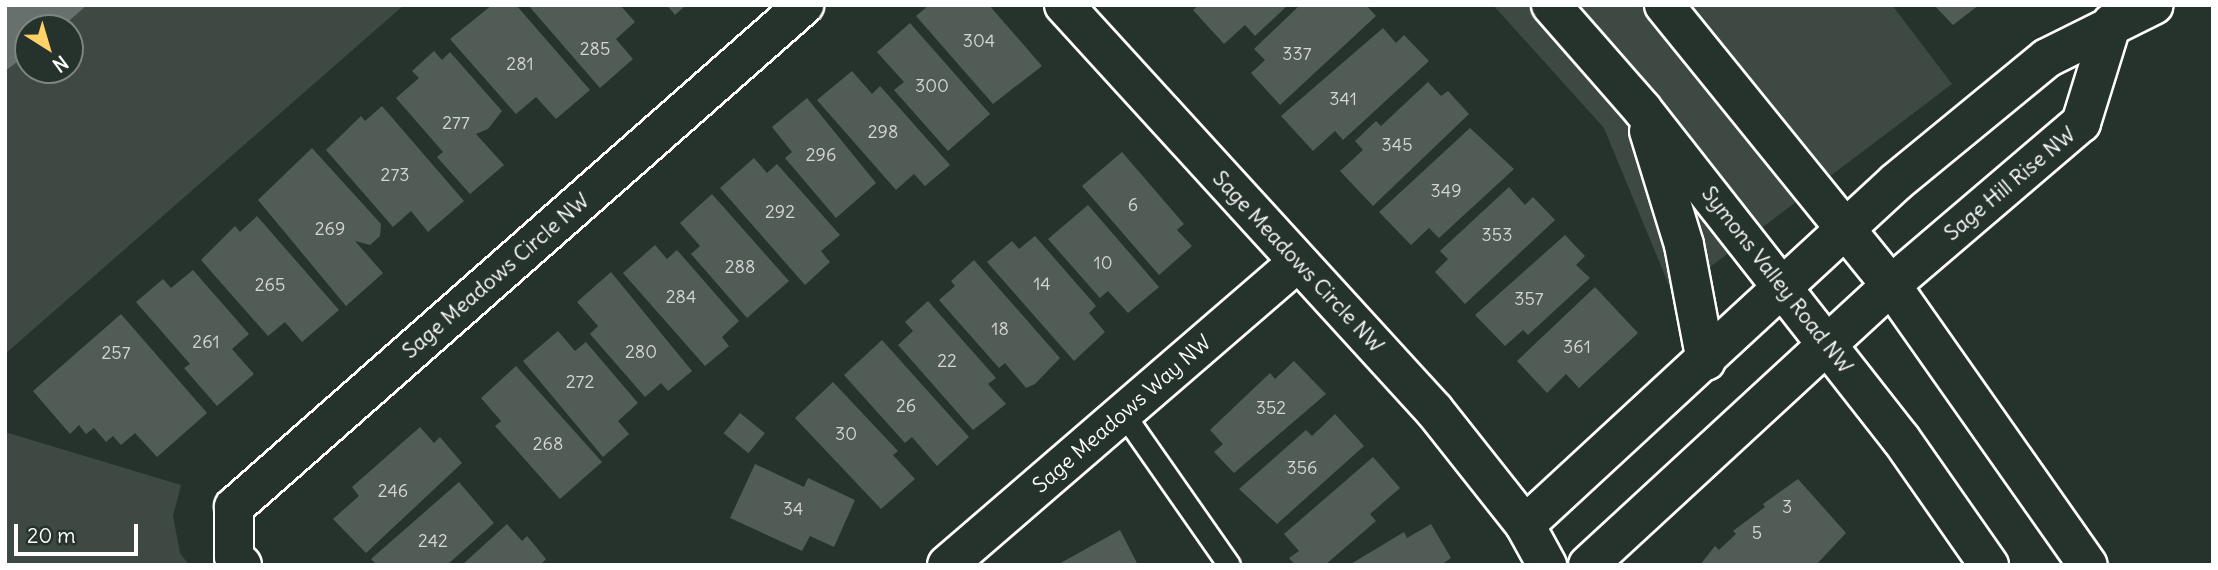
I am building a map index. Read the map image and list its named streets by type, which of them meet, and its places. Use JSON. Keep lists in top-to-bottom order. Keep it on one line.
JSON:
{"streets":{"street":["Sage Hill Rise NW","Sage Meadows Circle NW","Symons Valley Road NW","Sage Meadows Way NW"]},"crossings":[["Sage Meadows Circle NW","Sage Meadows Way NW"]],"house_numbers":["304","285","337","281","300","341","277","298","345","296","273","349","6","292","269","353","10","288","14","265","284","357","18","261","361","280","257","22","272","26","352","30","268","356","246","3","34","5","242"],"scale_bar":"20 m","north":"bottom right"}
